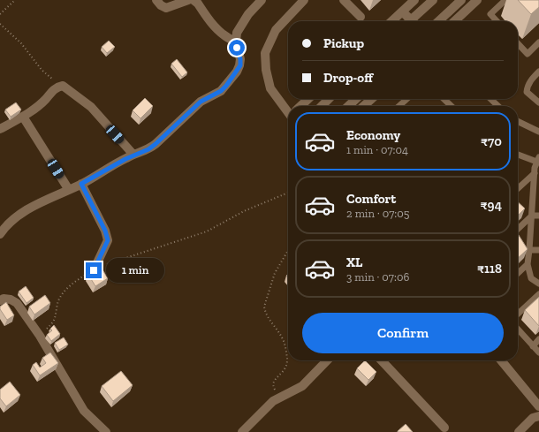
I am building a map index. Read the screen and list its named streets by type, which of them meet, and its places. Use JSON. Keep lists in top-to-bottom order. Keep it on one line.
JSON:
{"page":{"banner":["Pickup","Drop-off"],"list":[{"name":"Economy","note":"1 min · 07:04","value":"₹70"},{"name":"Comfort","note":"2 min · 07:05","value":"₹94"},{"name":"XL","note":"3 min · 07:06","value":"₹118"}],"bubble":"1 min","buttons":"Confirm"}}
